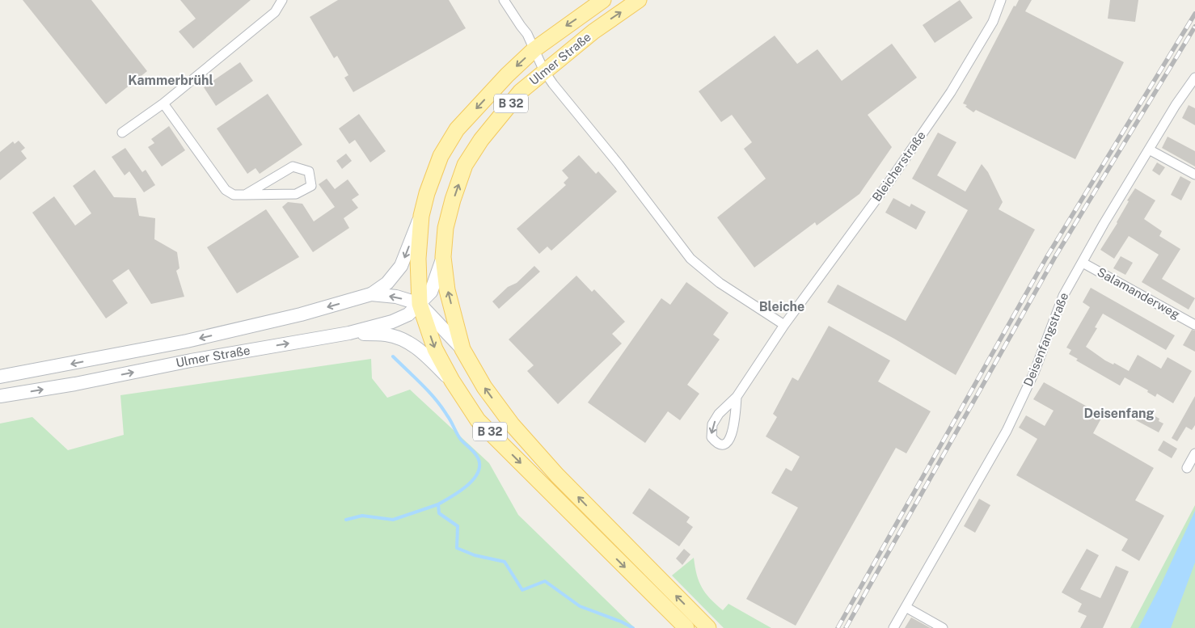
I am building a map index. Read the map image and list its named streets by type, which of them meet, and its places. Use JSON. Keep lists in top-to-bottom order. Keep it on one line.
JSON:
{"streets":{"main road":["Ulmer Straße","B 32"],"street":["Bleicherstraße","Salamanderweg","Deisenfangstraße"]},"crossings":[["Ulmer Straße","B 32"],["Salamanderweg","Deisenfangstraße"]],"districts":["Kammerbrühl","Bleiche","Deisenfang"]}
